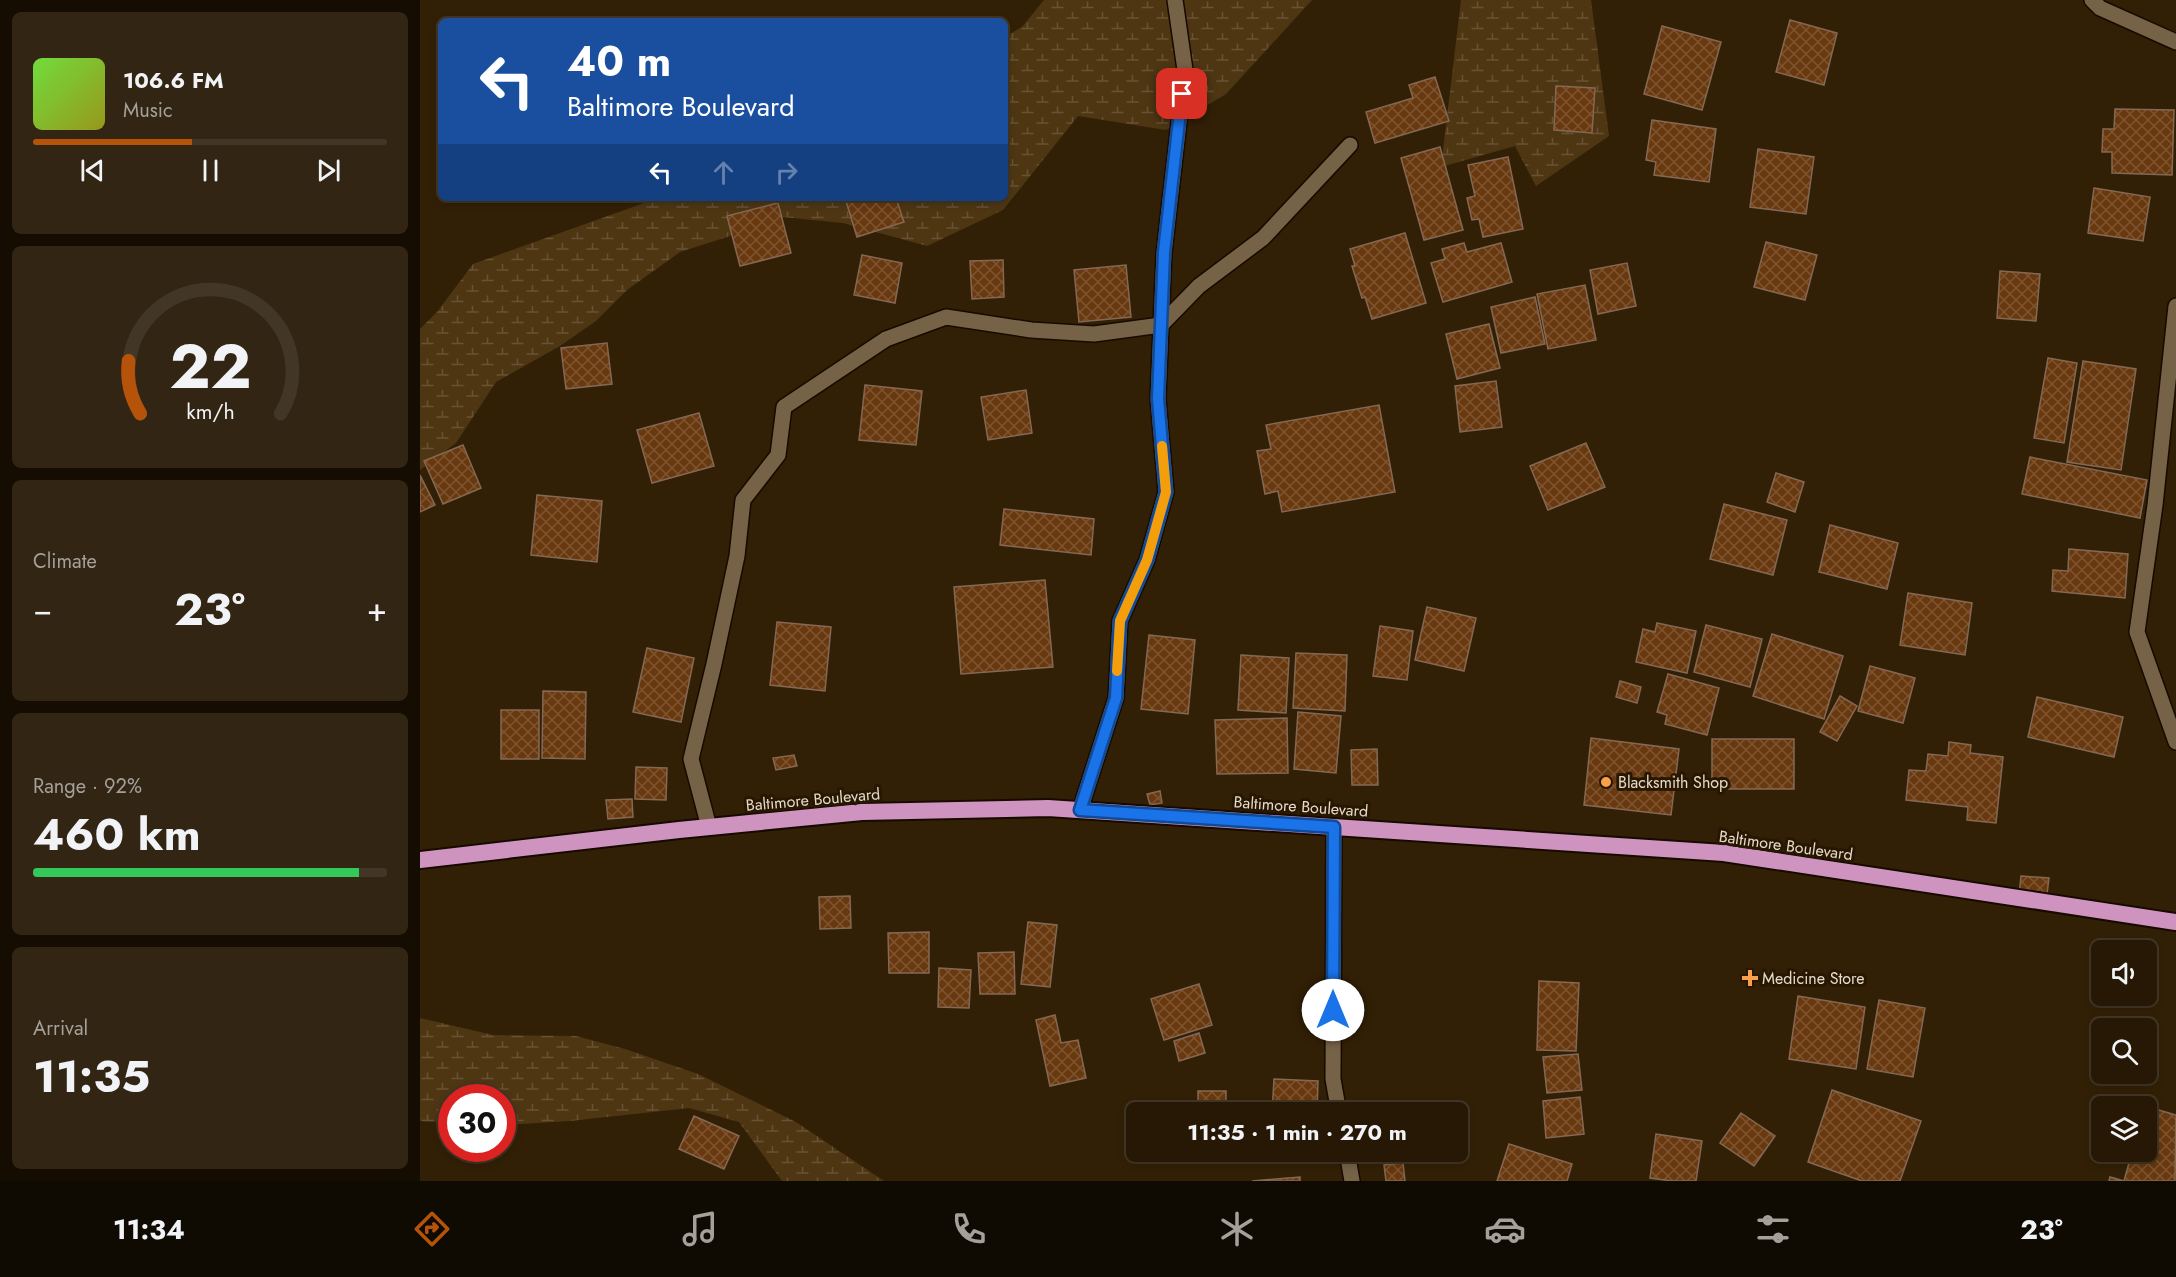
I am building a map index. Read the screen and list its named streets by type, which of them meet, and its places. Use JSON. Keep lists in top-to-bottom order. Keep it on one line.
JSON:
{"streets":{"highway":["Baltimore Boulevard"]},"places":{"other":["Blacksmith Shop"],"health":["Medicine Store"]},"page":{"turn":["40 m","Baltimore Boulevard"],"song":["106.6 FM","Music"],"tile":["Climate",["Range · 92%","460 km"],["Arrival","11:35"]],"heat":["−","23°","+"],"limit":"30","trip":"11:35 · 1 min · 270 m","tabs":["11:34","23°"],"gauge":["22","km/h"]}}
